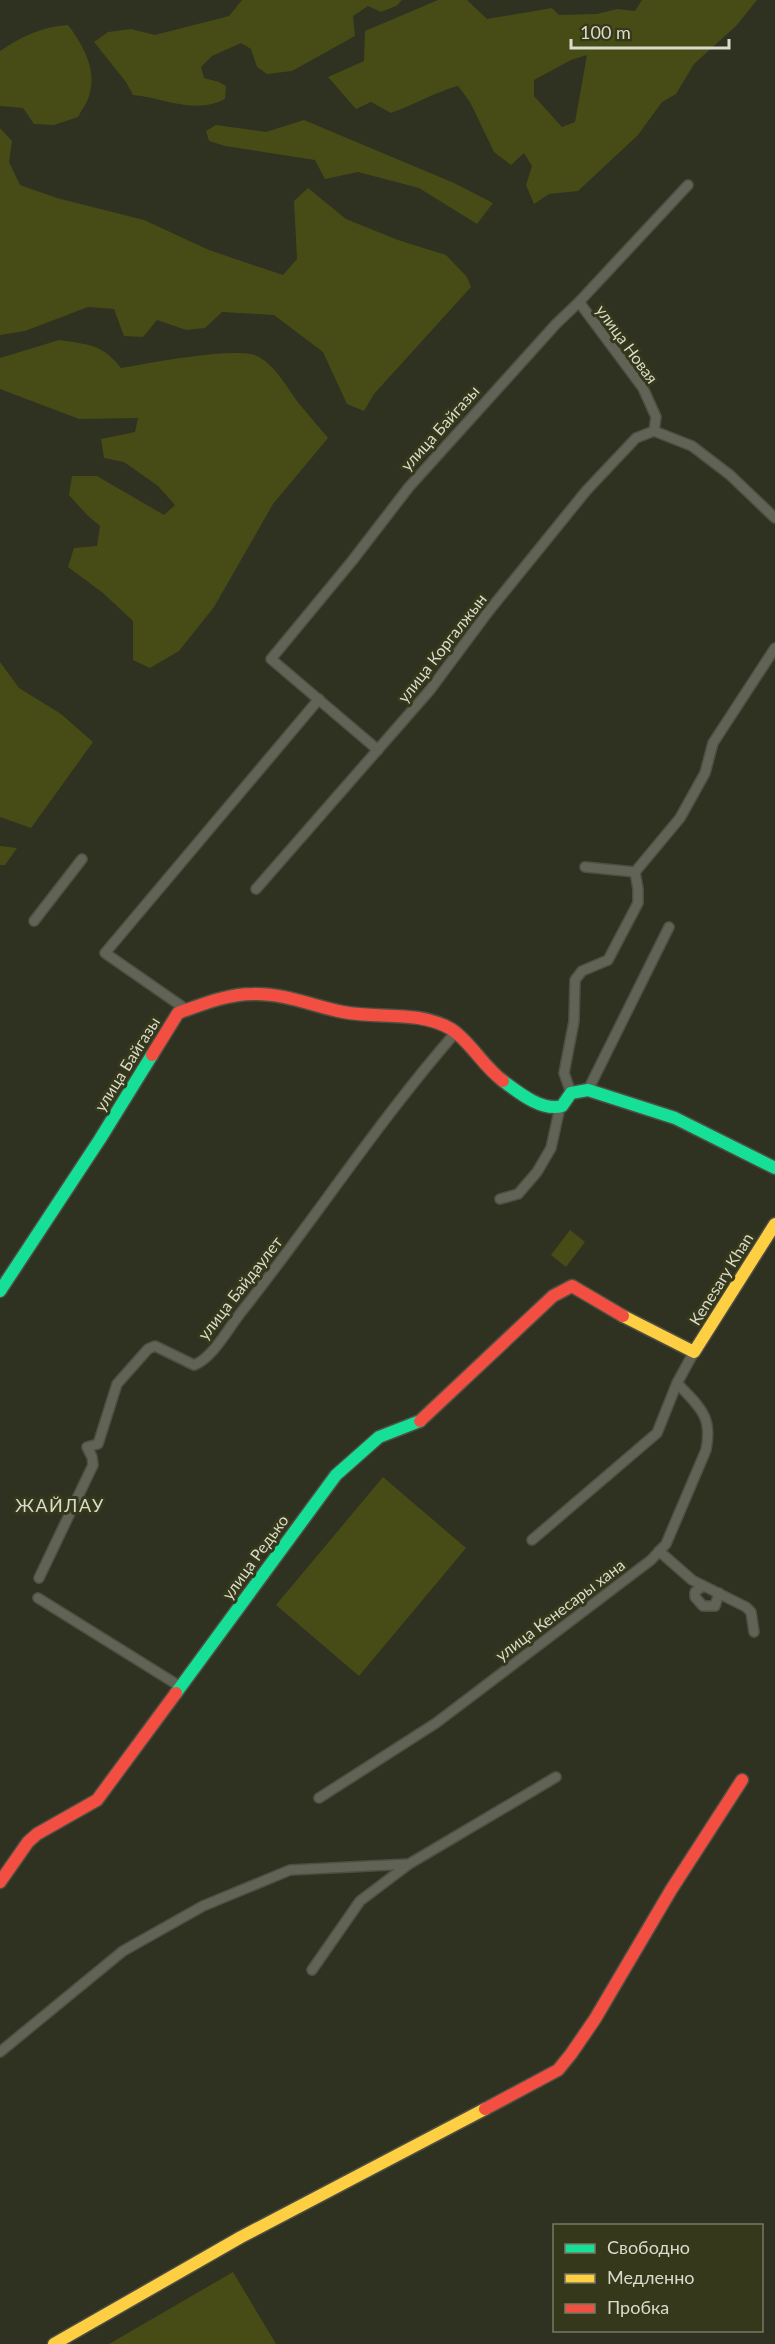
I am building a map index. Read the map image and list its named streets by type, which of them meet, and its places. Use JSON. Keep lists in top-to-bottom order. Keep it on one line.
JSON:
{"streets":{"street":["улица Новая","улица Байгазы","улица Коргалжын","Kenesary Khan","улица Байдаулет","улица Редько","улица Кенесары хана"]},"crossings":[["улица Новая","улица Байгазы"],["улица Новая","улица Коргалжын"],["улица Байгазы","улица Коргалжын"],["Kenesary Khan","улица Редько"]],"districts":["ЖАЙЛАУ"],"legend":["Свободно","Медленно","Пробка"],"scale_bar":"100 m"}
